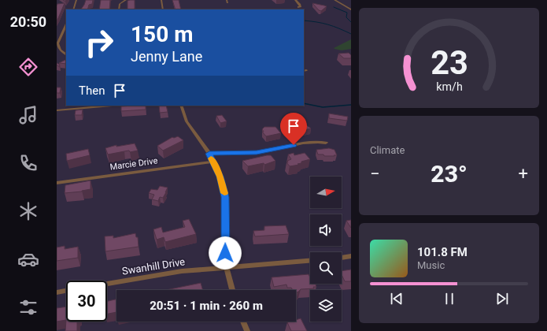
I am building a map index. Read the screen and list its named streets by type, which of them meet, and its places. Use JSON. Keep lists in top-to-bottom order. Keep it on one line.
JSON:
{"streets":{"street":["Marcie Drive","Swanhill Drive"]},"north":"right","page":{"tabs":"20:50","turn":["150 m","Jenny Lane"],"then":"Then","tile":"Climate","heat":["−","23°","+"],"song":["101.8 FM","Music"],"limit":"30","trip":"20:51 · 1 min · 260 m","gauge":["23","km/h"]}}
